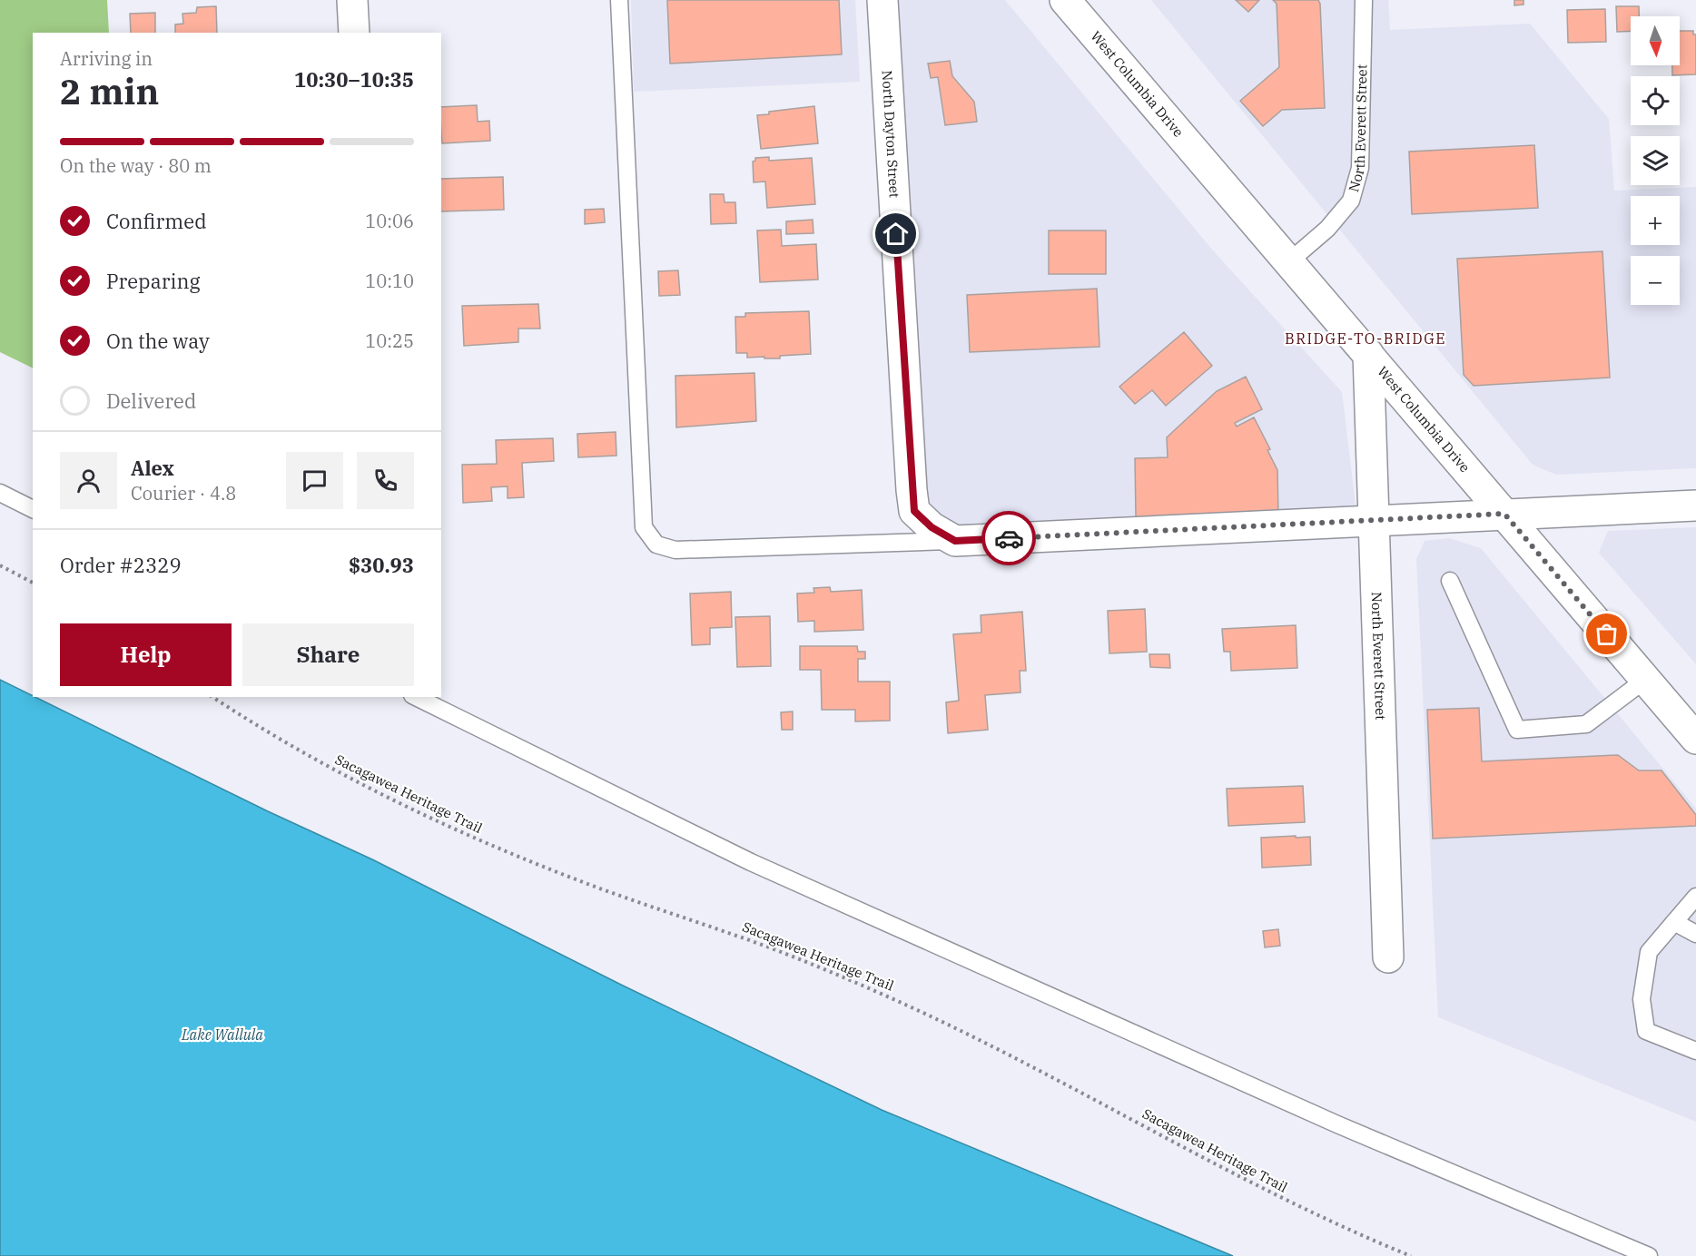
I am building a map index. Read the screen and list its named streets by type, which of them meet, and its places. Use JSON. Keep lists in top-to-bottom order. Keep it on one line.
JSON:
{"streets":{"street":["West Columbia Drive","North Everett Street","North Dayton Street"],"path":["Sacagawea Heritage Trail"]},"crossings":[["West Columbia Drive","North Everett Street"]],"districts":["BRIDGE-TO-BRIDGE"],"water":["Lake Wallula"],"north":"bottom","page":{"map_buttons":["+","−"],"heading":["2 min","Arriving in","10:30–10:35"],"panel":["Alex","Courier · 4.8","Order #2329","$30.93"],"bar":"On the way · 80 m","list":[["Confirmed","10:06"],["Preparing","10:10"],["On the way","10:25"],"Delivered"],"buttons":["Help","Share"]}}
